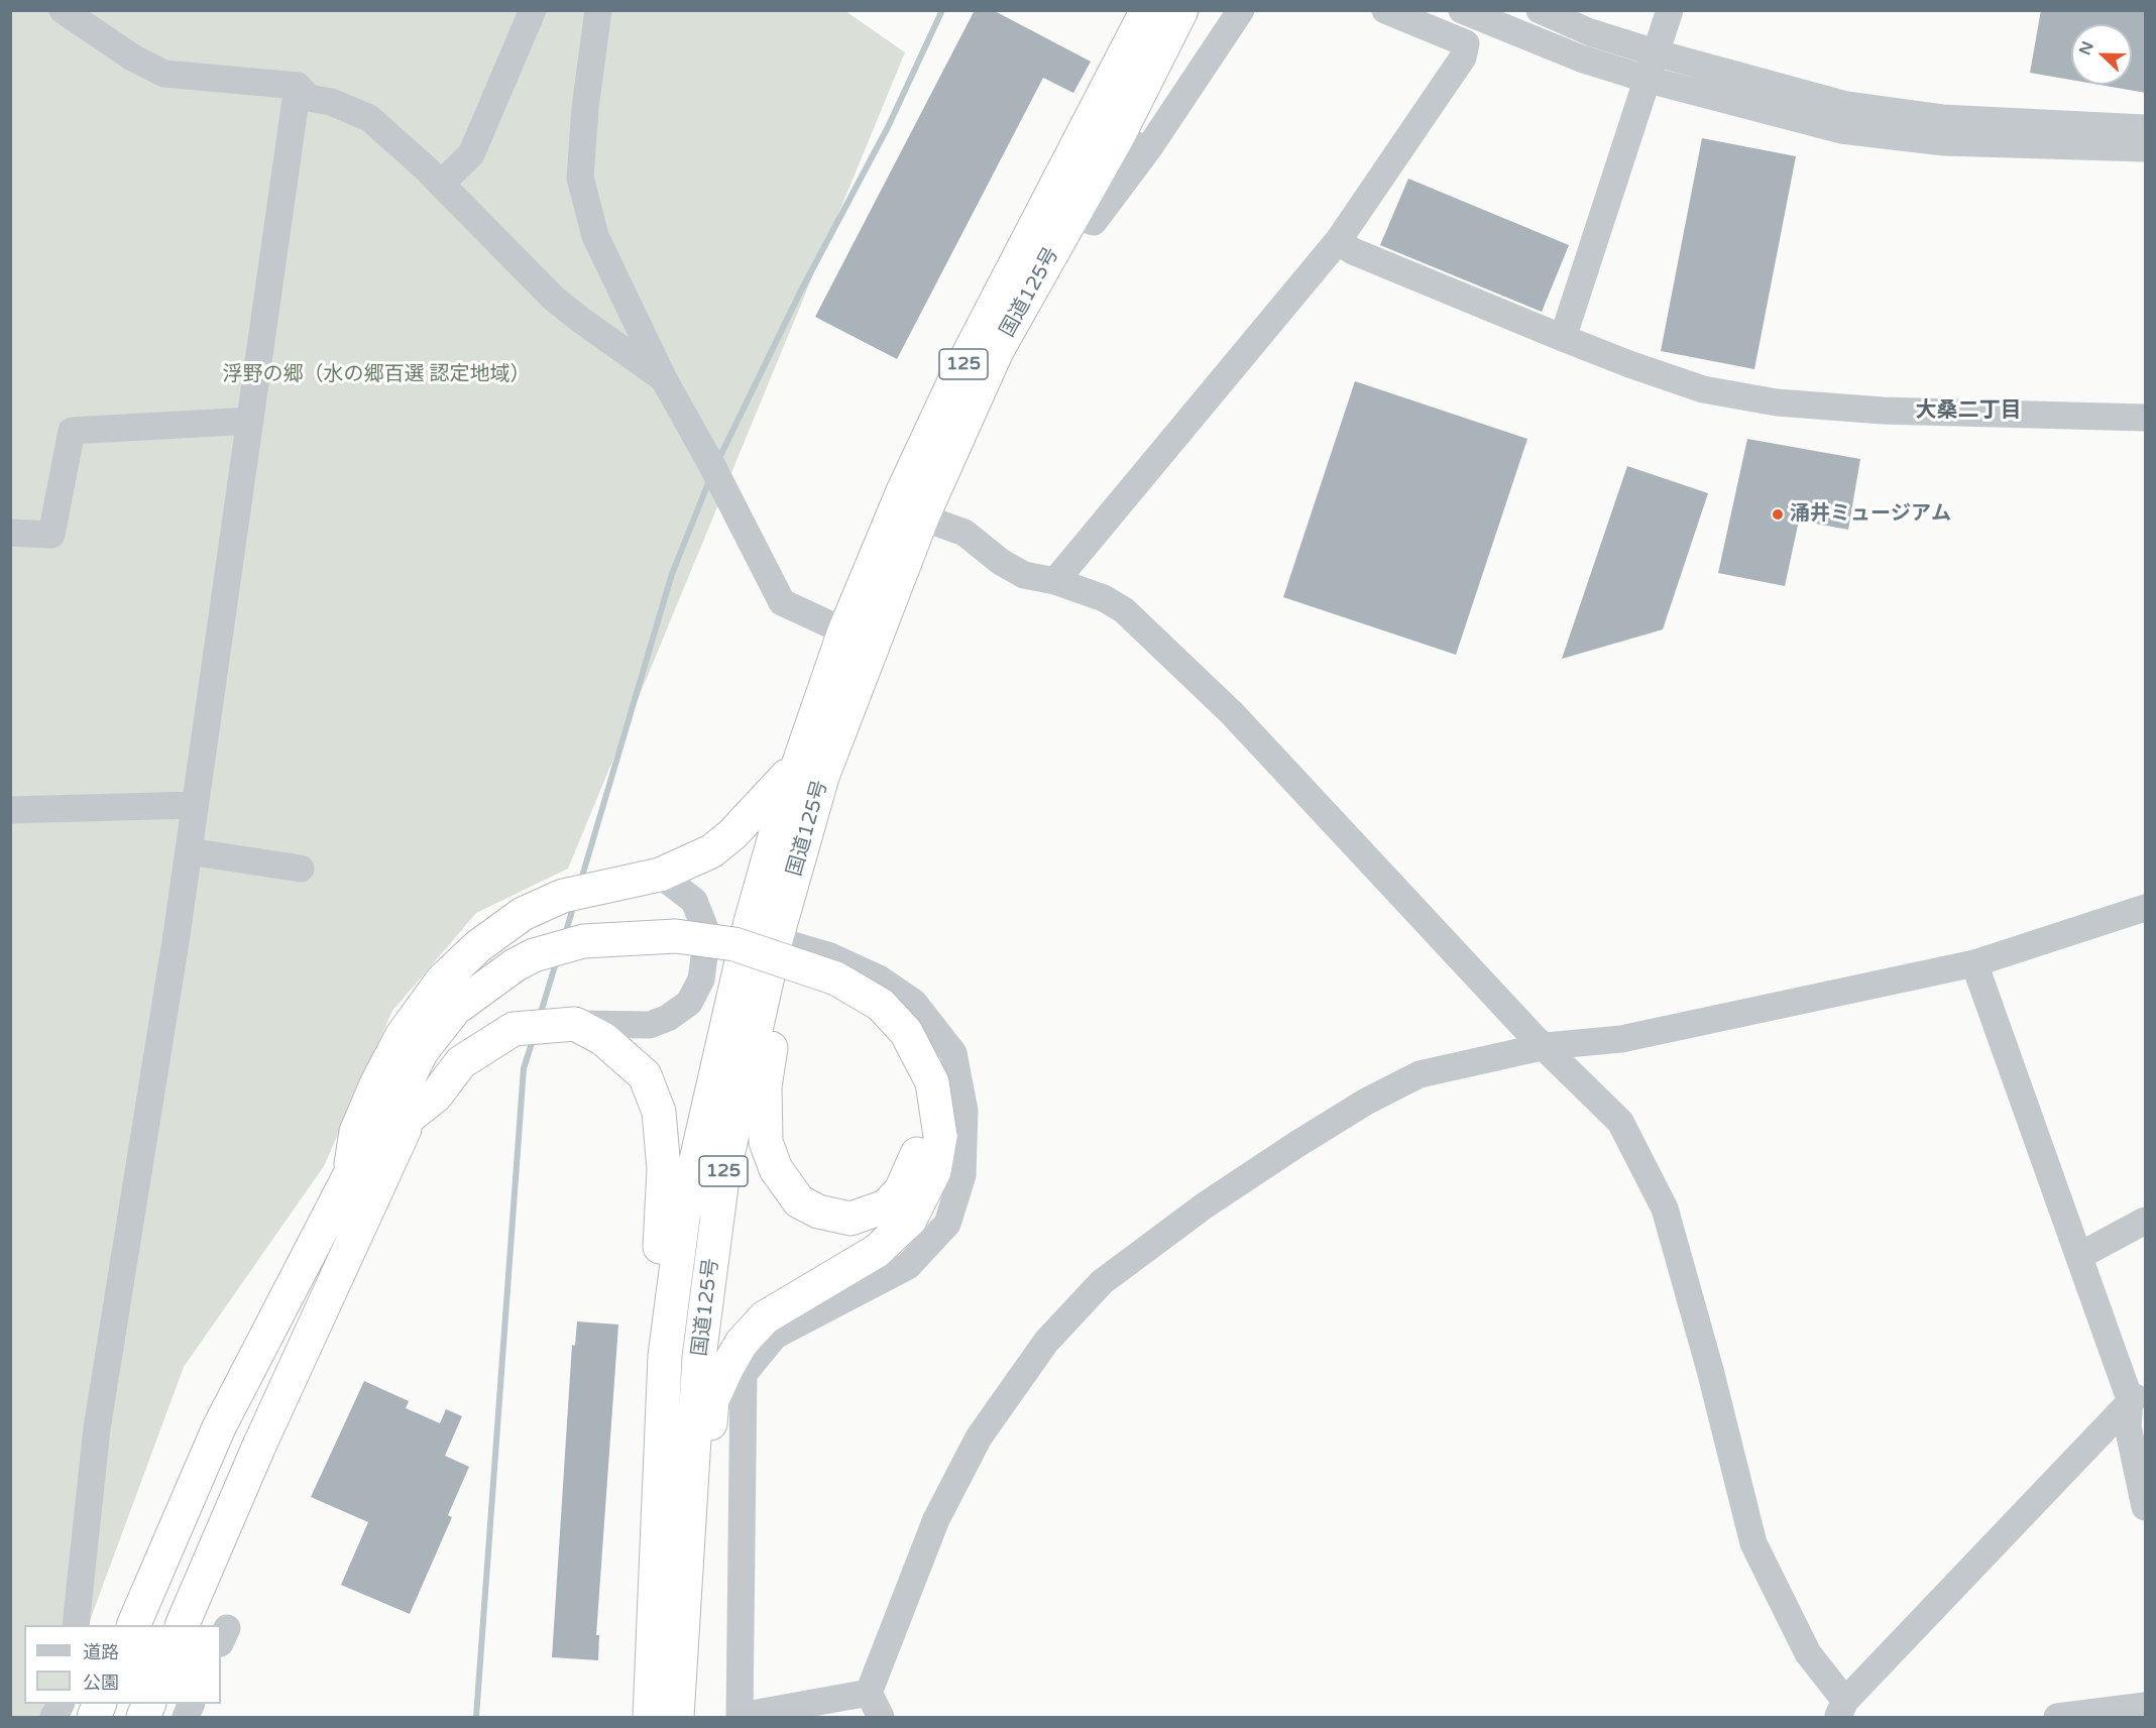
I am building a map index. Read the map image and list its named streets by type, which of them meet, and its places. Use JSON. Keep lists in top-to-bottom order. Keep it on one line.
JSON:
{"streets":{"highway":["国道125号","125"]},"districts":["大桑二丁目"],"parks":["浮野の郷（水の郷百選 認定地域）"],"places":["涌井ミュージアム"],"legend":["道路","公園"],"north":"left"}
